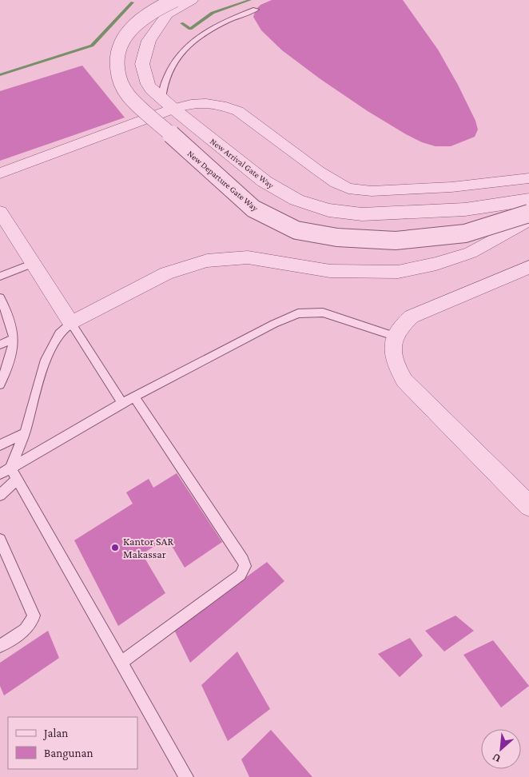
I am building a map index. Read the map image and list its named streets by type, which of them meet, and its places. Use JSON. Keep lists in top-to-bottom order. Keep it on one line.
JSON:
{"streets":{"street":["New Arrival Gate Way","New Departure Gate Way"]},"places":["Kantor SAR Makassar"],"legend":["Jalan","Bangunan"],"north":"bottom left"}
